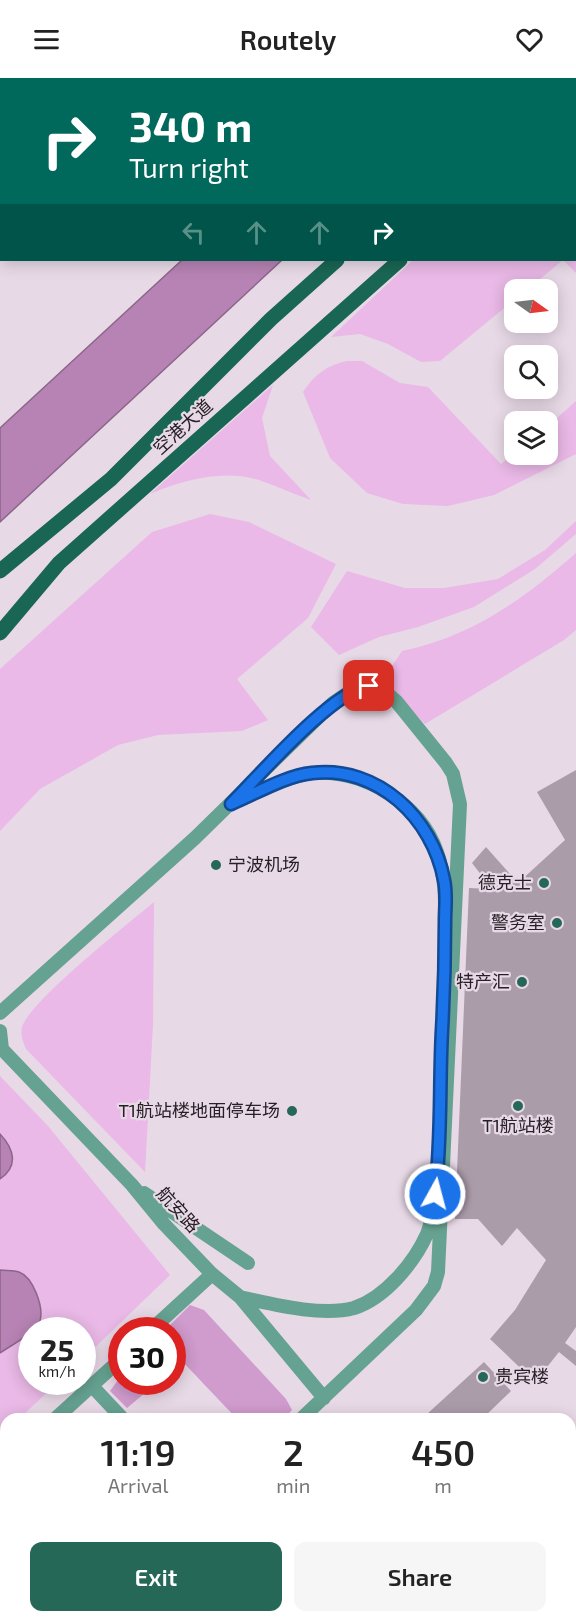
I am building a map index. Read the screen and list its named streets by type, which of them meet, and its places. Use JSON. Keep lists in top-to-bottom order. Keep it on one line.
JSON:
{"streets":{"main road":["空港大道"],"street":["航安路"]},"places":["宁波机场","德克士","警务室","特产汇","T1航站楼","T1航站楼地面停车场","贵宾楼"],"north":"right","page":{"header":"Routely","turn":["340 m","Turn right"],"speed":"25 km/h","limit":"30","eta":["11:19","Arrival","2","min","450","m"],"buttons":["Exit","Share"]}}
